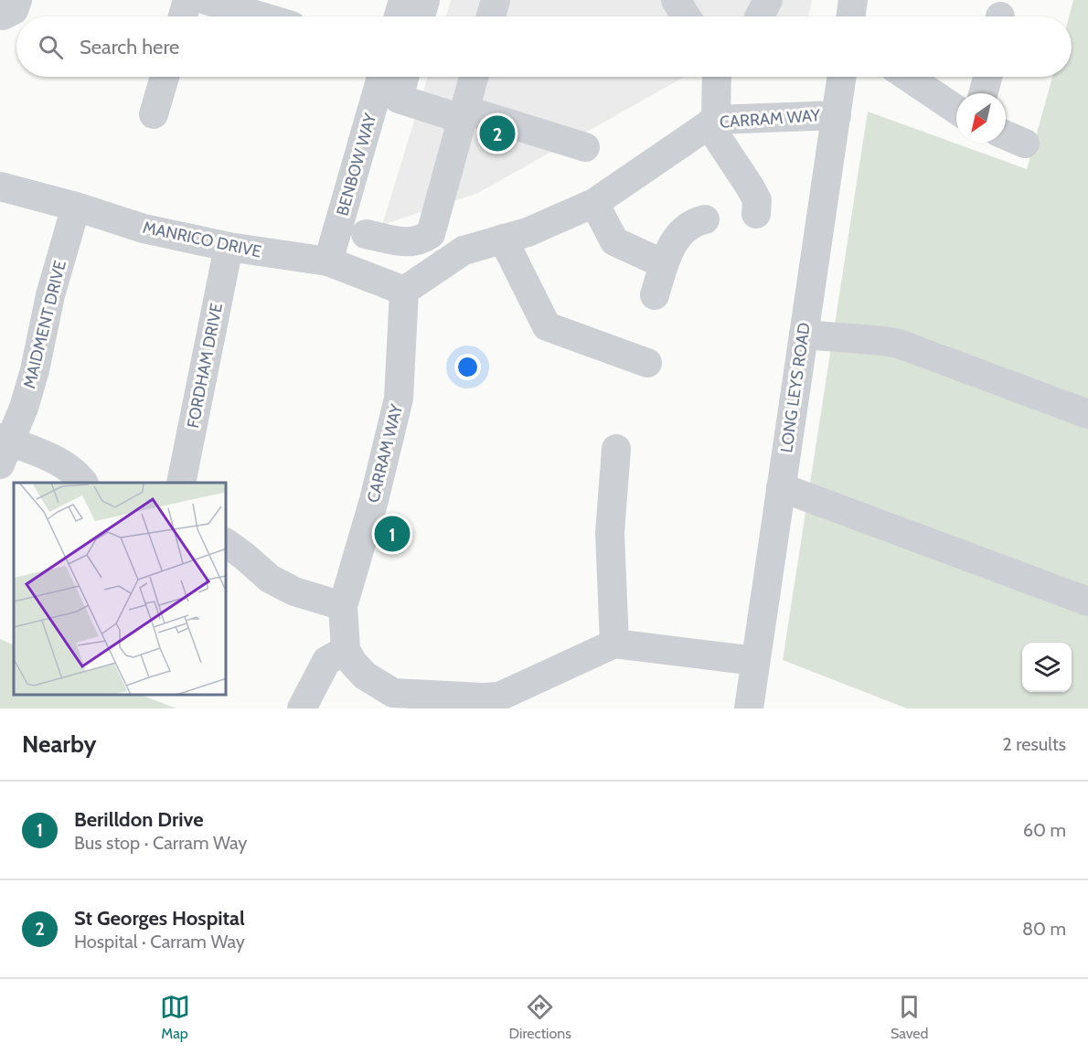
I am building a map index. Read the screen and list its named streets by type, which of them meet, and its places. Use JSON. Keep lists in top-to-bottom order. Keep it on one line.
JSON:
{"streets":{"street":["CARRAM WAY","BENBOW WAY","MANRICO DRIVE","MAIDMENT DRIVE","FORDHAM DRIVE","LONG LEYS ROAD"]},"crossings":[["CARRAM WAY","MANRICO DRIVE"],["CARRAM WAY","LONG LEYS ROAD"],["BENBOW WAY","MANRICO DRIVE"],["MANRICO DRIVE","MAIDMENT DRIVE"],["MANRICO DRIVE","FORDHAM DRIVE"]],"north":"bottom left","page":{"search":"Search here","pins":["2","1"],"heading":["Nearby","2 results"],"list":[{"mark":"1","name":"Berilldon Drive","note":"Bus stop · Carram Way","value":"60 m"},{"mark":"2","name":"St Georges Hospital","note":"Hospital · Carram Way","value":"80 m"}],"nav":["Map","Directions","Saved"]}}
